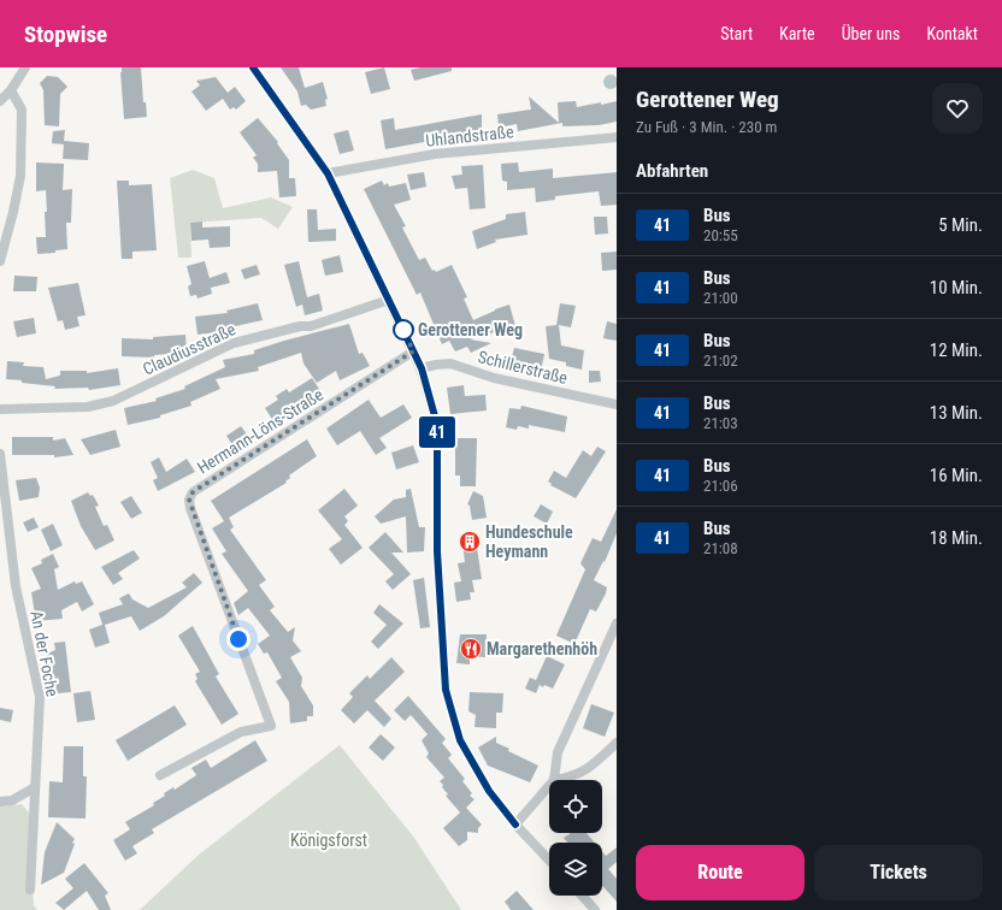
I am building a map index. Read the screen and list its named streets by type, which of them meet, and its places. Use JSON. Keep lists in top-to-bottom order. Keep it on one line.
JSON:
{"streets":{"street":["Uhlandstraße","Claudiusstraße","Schillerstraße","Hermann-Löns-Straße","An der Foche"]},"parks":["Königsforst"],"places":{"other":["Gerottener Weg"],"building":["Hundeschule Heymann"],"restaurant":["Margarethenhöh"]},"lines":["bus line 41"],"page":{"header":"Stopwise","nav":["Start","Karte","Über uns","Kontakt"],"on_map":"41","heading":[["Gerottener Weg","Zu Fuß · 3 Min. · 230 m"],"Abfahrten"],"list":[{"mark":"41","name":"Bus","note":"20:55","value":"5 Min."},{"mark":"41","name":"Bus","note":"21:00","value":"10 Min."},{"mark":"41","name":"Bus","note":"21:02","value":"12 Min."},{"mark":"41","name":"Bus","note":"21:03","value":"13 Min."},{"mark":"41","name":"Bus","note":"21:06","value":"16 Min."},{"mark":"41","name":"Bus","note":"21:08","value":"18 Min."}],"buttons":["Route","Tickets"]}}
